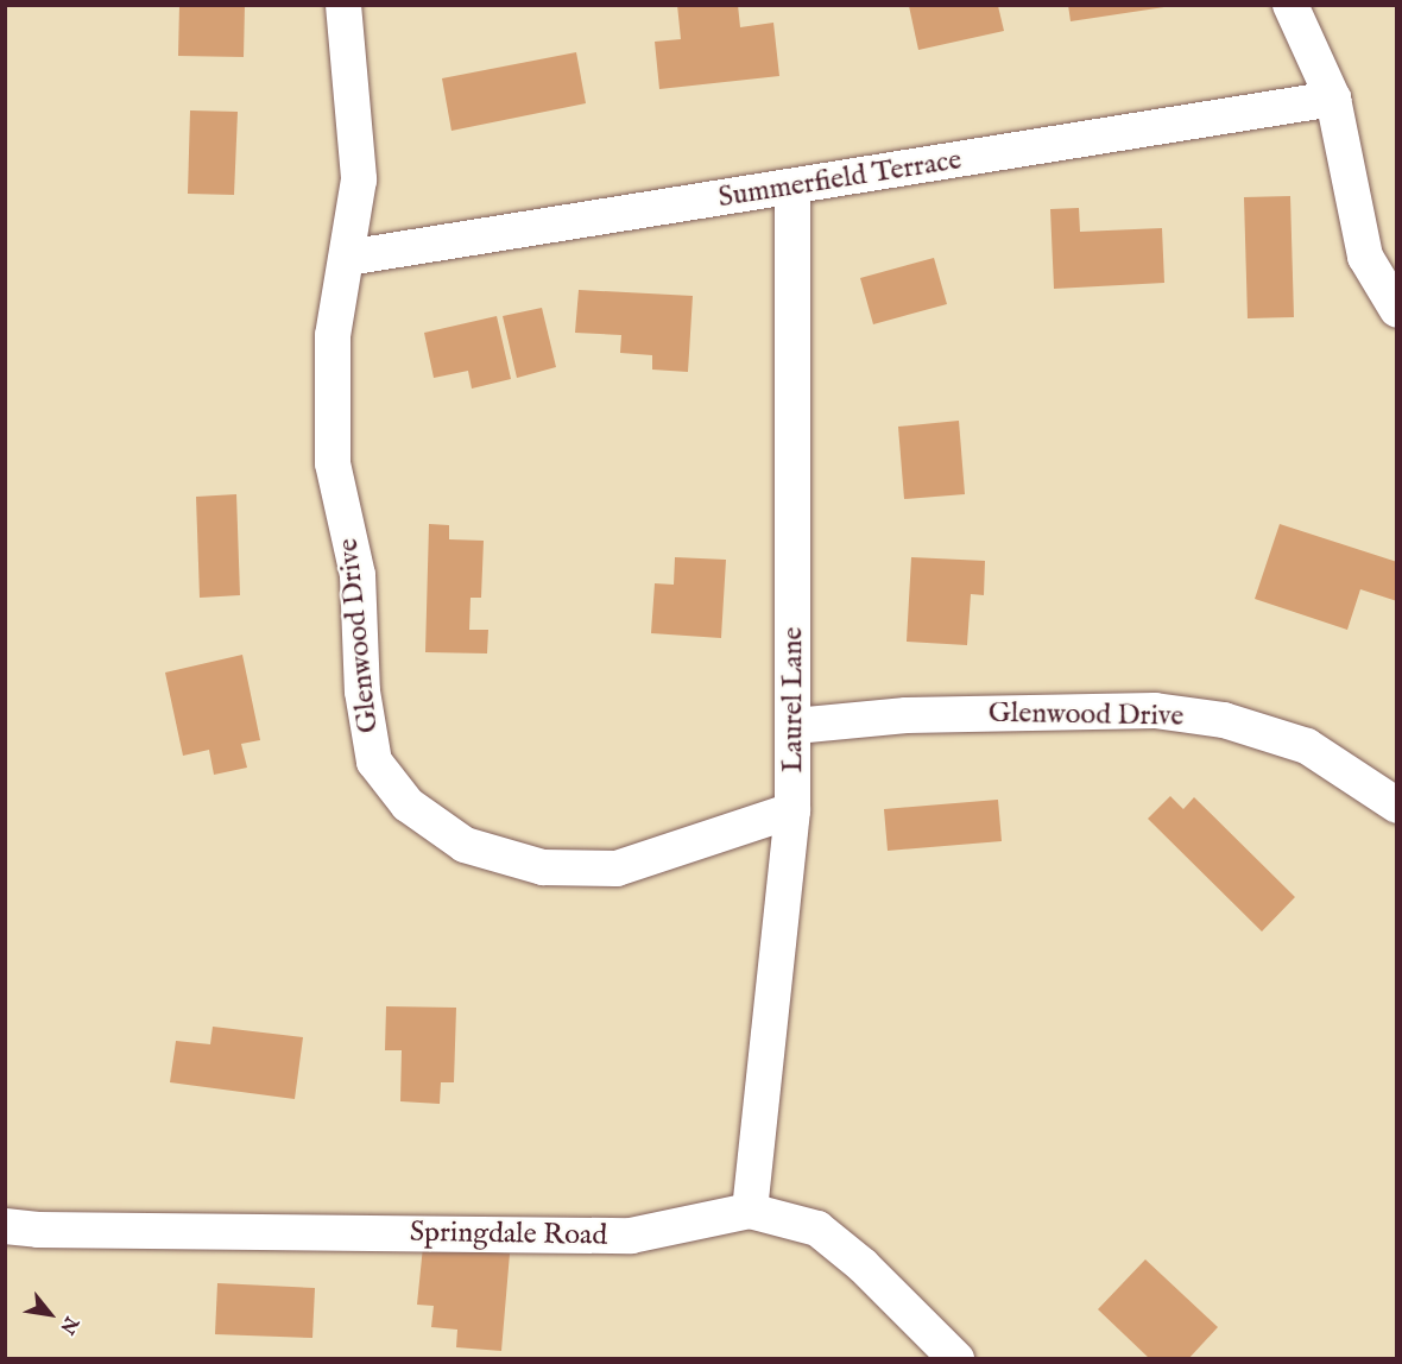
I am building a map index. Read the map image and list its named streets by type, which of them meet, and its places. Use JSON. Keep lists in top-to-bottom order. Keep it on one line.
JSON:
{"streets":{"street":["Summerfield Terrace","Glenwood Drive","Laurel Lane","Springdale Road"]},"crossings":[["Summerfield Terrace","Glenwood Drive"],["Summerfield Terrace","Laurel Lane"],["Glenwood Drive","Laurel Lane"],["Laurel Lane","Springdale Road"]],"north":"bottom right"}
